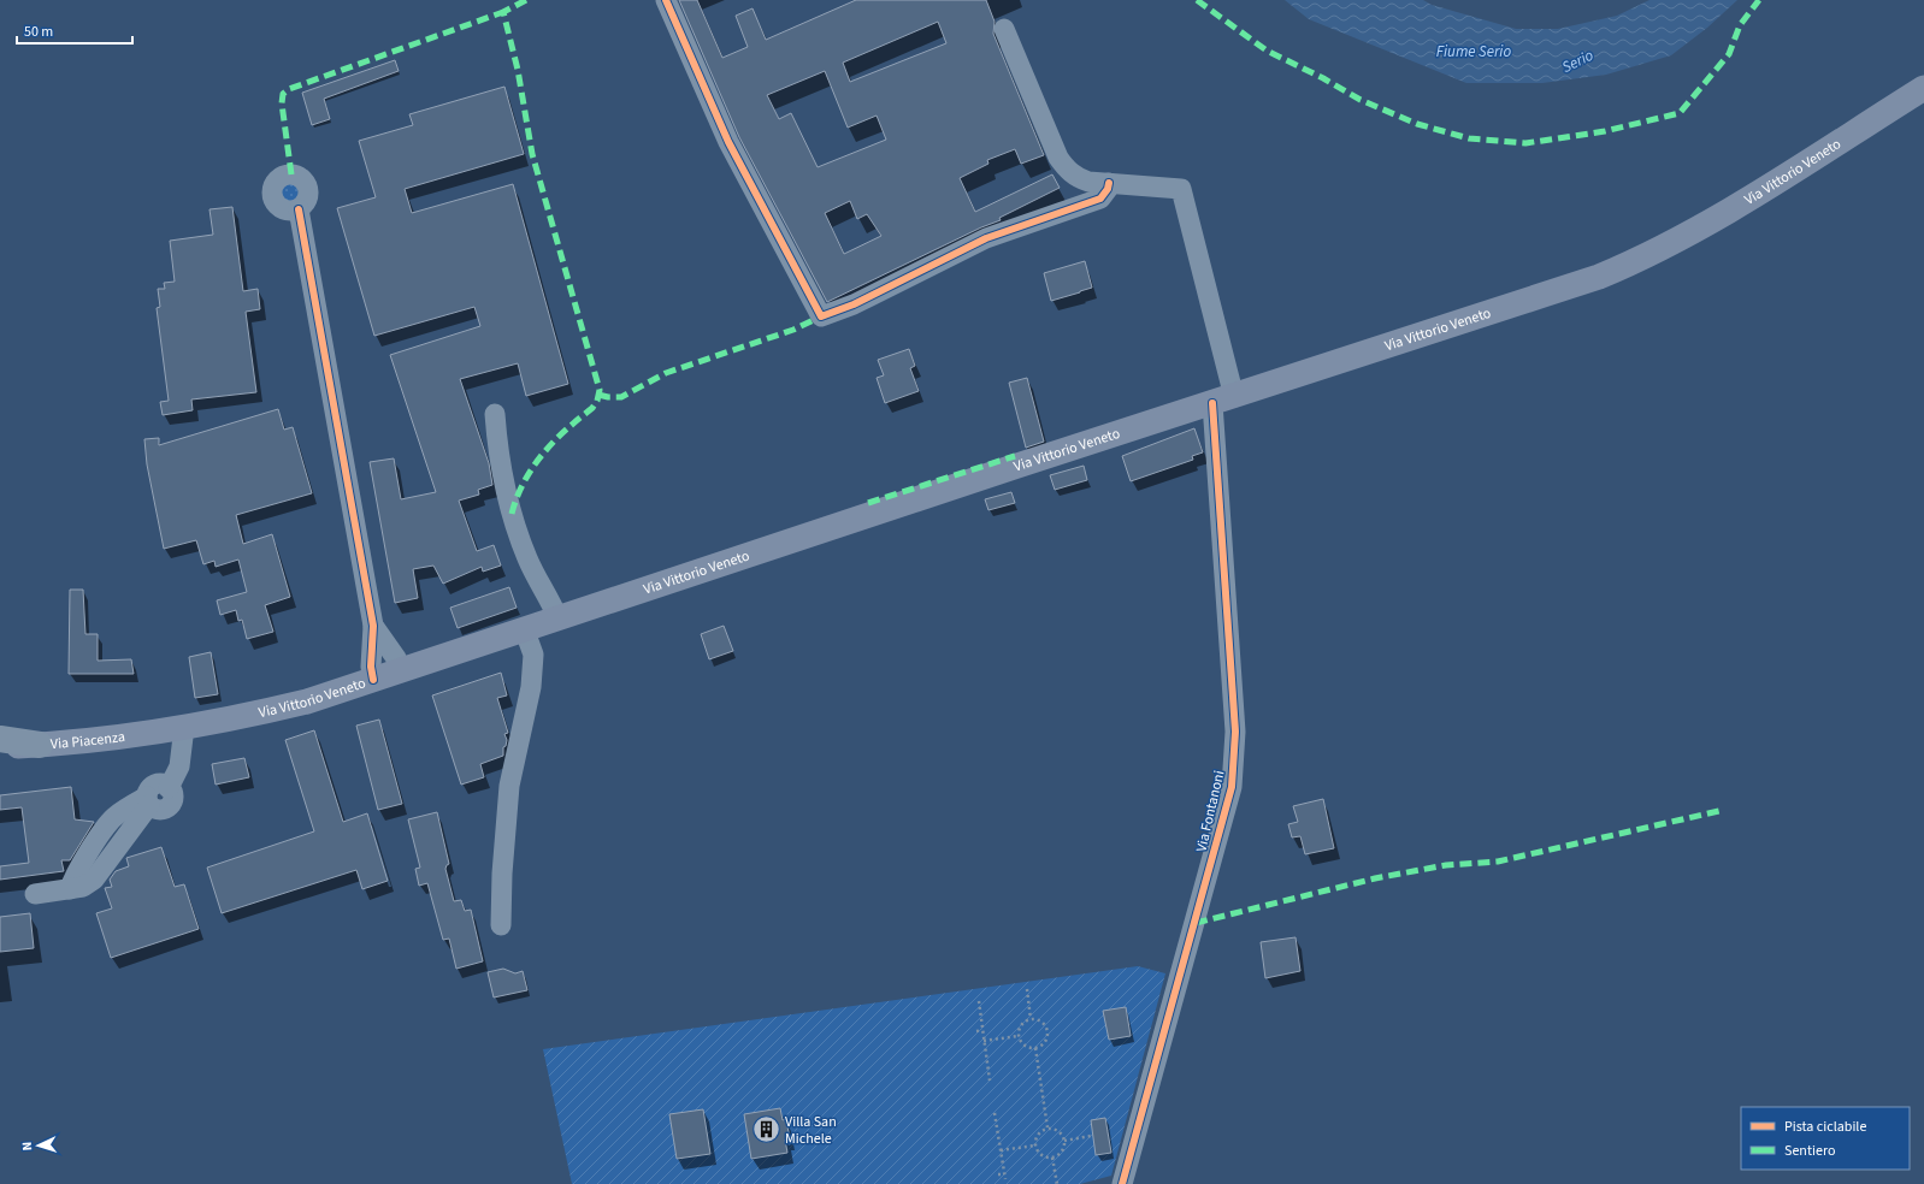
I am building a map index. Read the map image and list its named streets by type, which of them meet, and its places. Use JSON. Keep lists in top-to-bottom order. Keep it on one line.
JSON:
{"streets":{"main road":["Via Vittorio Veneto","Via Piacenza"],"street":["Via Fontanoni"]},"crossings":[["Via Vittorio Veneto","Via Piacenza"],["Via Vittorio Veneto","Via Fontanoni"]],"water":["Fiume Serio","Serio"],"places":{"building":["Villa San Michele"]},"legend":["Pista ciclabile","Sentiero"],"scale_bar":"50 m","north":"left"}
